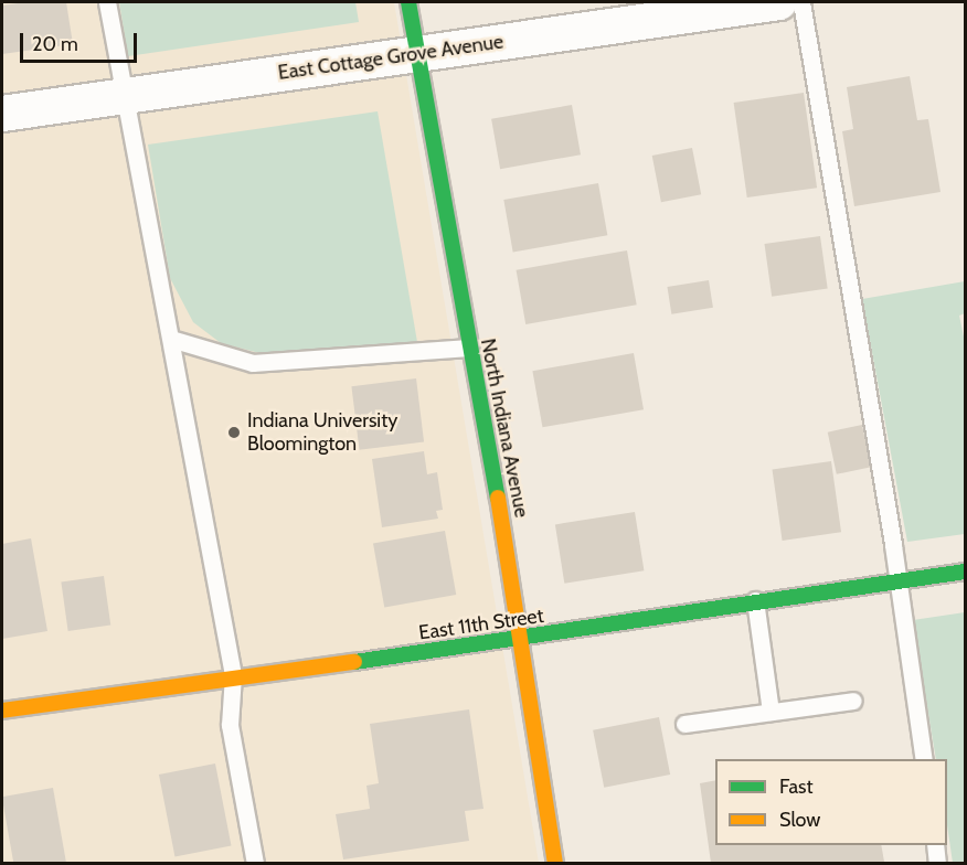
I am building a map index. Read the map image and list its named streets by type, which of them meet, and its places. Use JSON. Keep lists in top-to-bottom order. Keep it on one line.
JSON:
{"streets":{"street":["East Cottage Grove Avenue","North Indiana Avenue","East 11th Street"]},"crossings":[["East Cottage Grove Avenue","North Indiana Avenue"],["North Indiana Avenue","East 11th Street"]],"places":["Indiana University Bloomington"],"legend":["Fast","Slow"],"scale_bar":"20 m"}
